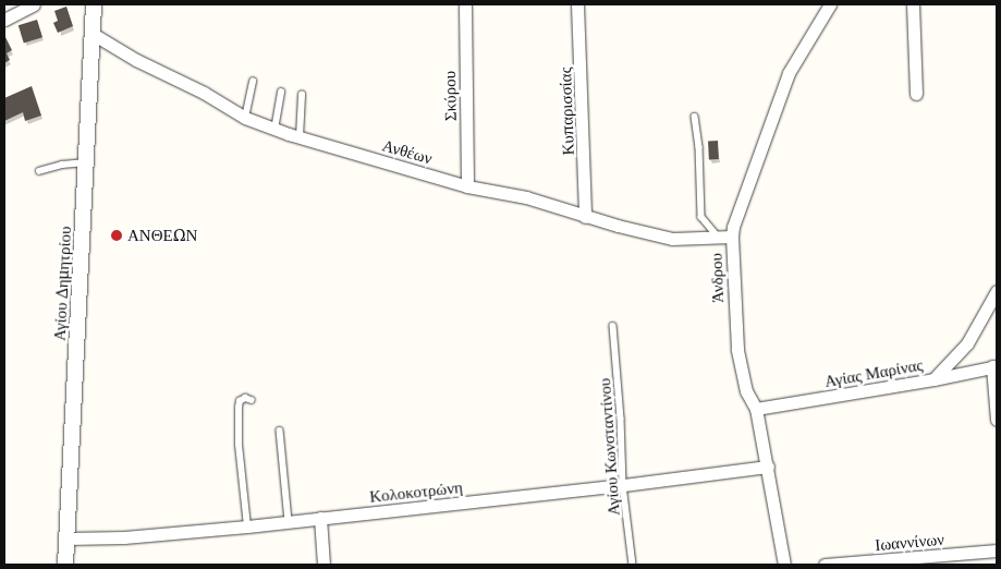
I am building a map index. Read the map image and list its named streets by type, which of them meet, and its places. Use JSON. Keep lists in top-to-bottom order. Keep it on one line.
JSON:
{"streets":{"street":["Σκύρου","Κυπαρισσίας","Ανθέων","Άνδρου","Αγίου Δημητρίου","Αγίας Μαρίνας","Κολοκοτρώνη","Ιωαννίνων"],"lane":["Αγίου Κωνσταντίνου"]},"crossings":[["Σκύρου","Ανθέων"],["Κυπαρισσίας","Ανθέων"],["Ανθέων","Άνδρου"],["Ανθέων","Αγίου Δημητρίου"],["Άνδρου","Αγίας Μαρίνας"],["Άνδρου","Κολοκοτρώνη"],["Αγίου Δημητρίου","Κολοκοτρώνη"],["Αγίου Κωνσταντίνου","Κολοκοτρώνη"]],"places":["ΑΝΘΕΩΝ"]}
